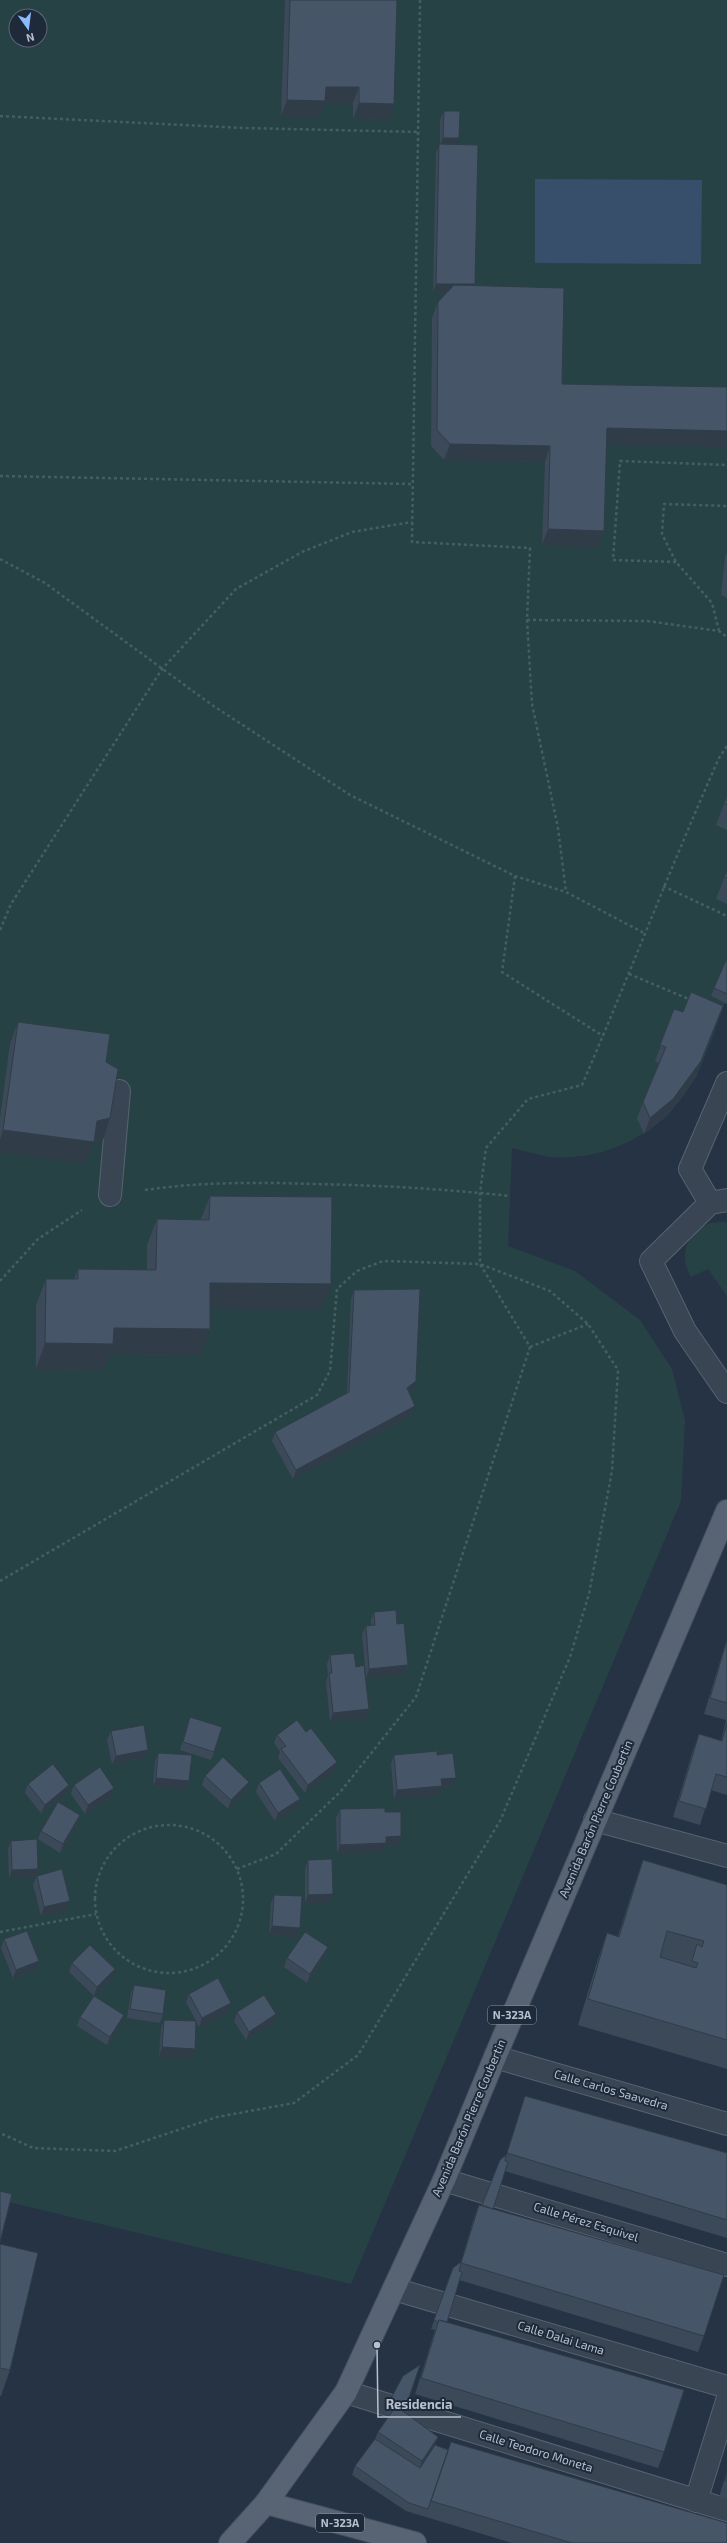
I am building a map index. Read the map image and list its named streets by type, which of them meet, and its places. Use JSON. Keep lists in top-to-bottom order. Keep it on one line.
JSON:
{"streets":{"main road":["Avenida Barón Pierre Coubertin","N-323A"],"street":["Calle Carlos Saavedra","Calle Pérez Esquivel","Calle Dalai Lama","Calle Teodoro Moneta"]},"crossings":[["Avenida Barón Pierre Coubertin","N-323A"],["Avenida Barón Pierre Coubertin","Calle Carlos Saavedra"],["Avenida Barón Pierre Coubertin","Calle Pérez Esquivel"],["Avenida Barón Pierre Coubertin","Calle Dalai Lama"],["Avenida Barón Pierre Coubertin","Calle Teodoro Moneta"]],"places":["Residencia"],"north":"bottom"}
